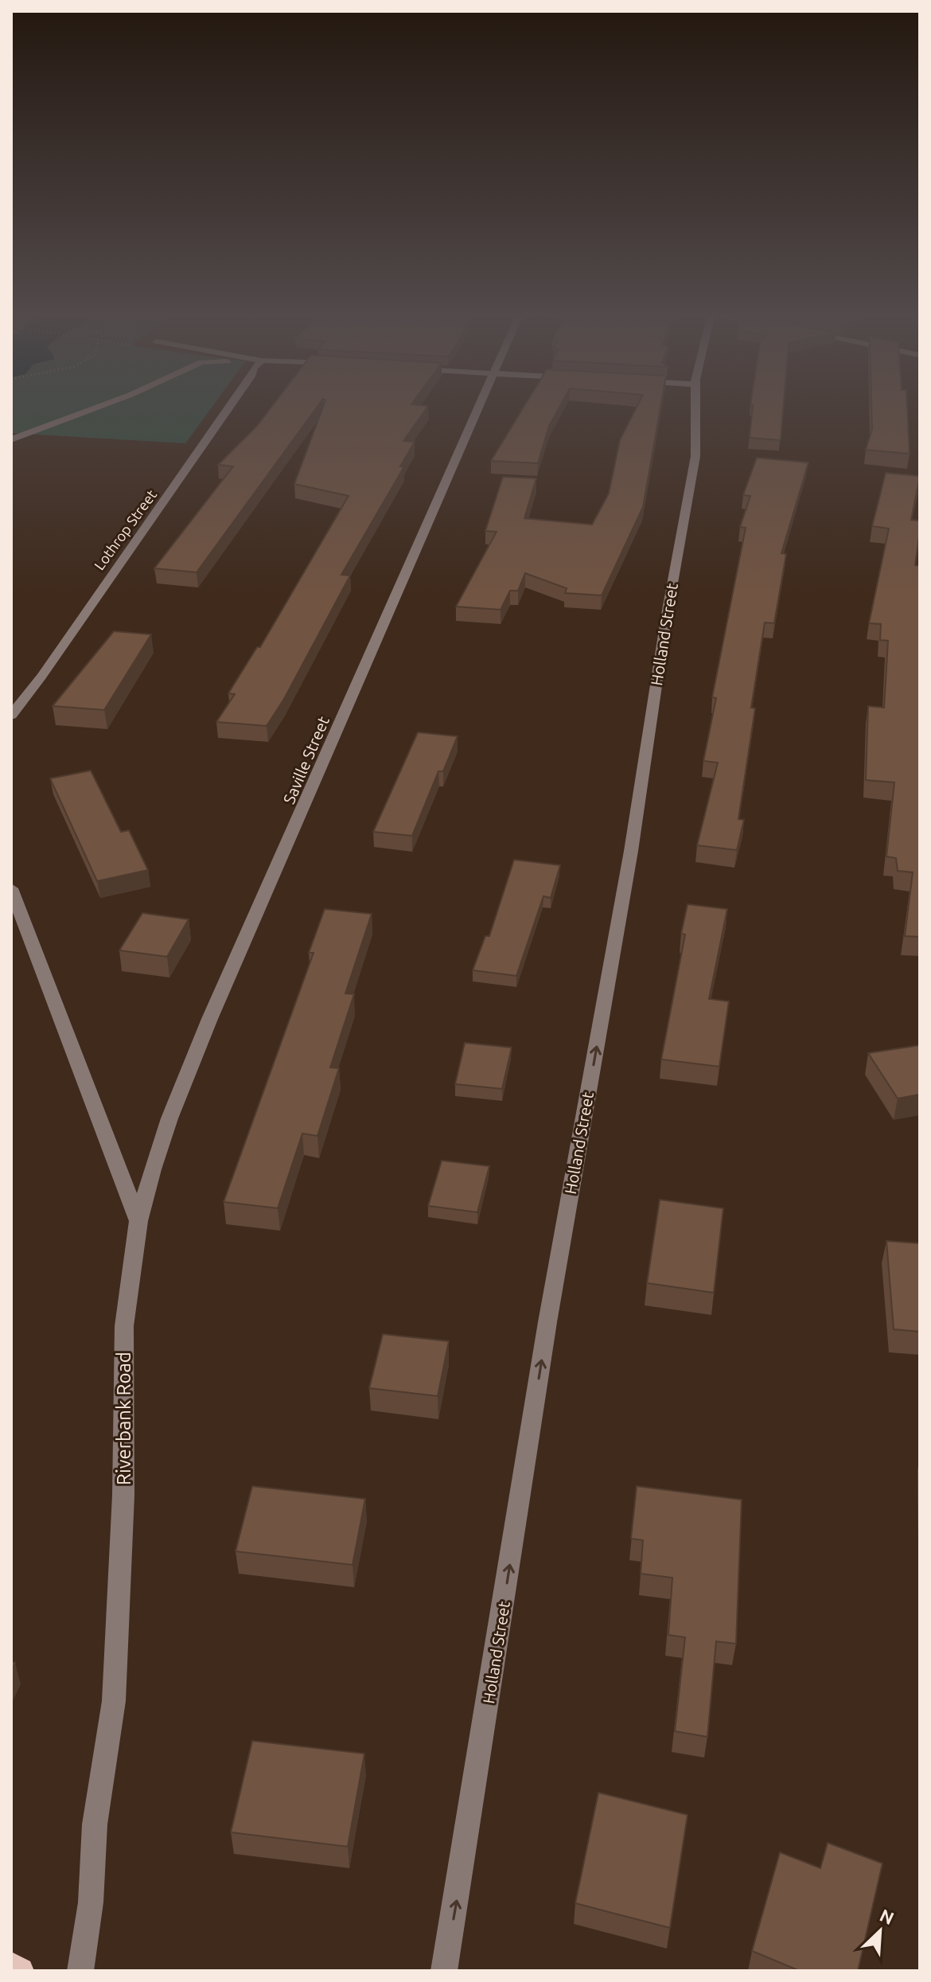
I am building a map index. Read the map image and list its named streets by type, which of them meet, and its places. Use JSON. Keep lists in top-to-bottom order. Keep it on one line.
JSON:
{"streets":{"street":["Lothrop Street","Holland Street","Saville Street","Riverbank Road"]},"crossings":[["Saville Street","Riverbank Road"]],"one_way":["Holland Street"],"north":"top right"}
